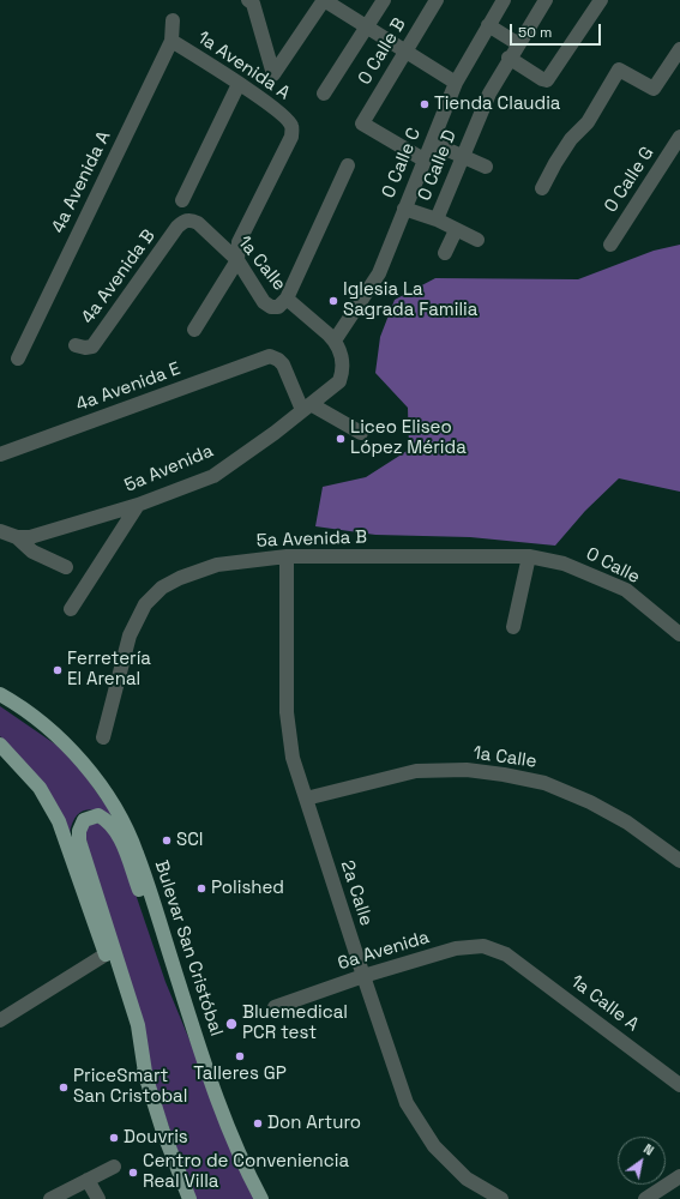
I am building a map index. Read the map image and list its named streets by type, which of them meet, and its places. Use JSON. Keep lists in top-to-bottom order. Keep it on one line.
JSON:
{"streets":{"main road":["Bulevar San Cristóbal"],"street":["0 Calle B","1a Avenida A","0 Calle C","0 Calle D","0 Calle G","4a Avenida A","1a Calle","4a Avenida B","4a Avenida E","5a Avenida","5a Avenida B","0 Calle","2a Calle","6a Avenida","1a Calle A"]},"crossings":[["0 Calle B","0 Calle C"],["1a Avenida A","4a Avenida A"],["1a Avenida A","1a Calle"],["0 Calle C","1a Calle"],["1a Calle","4a Avenida B"],["1a Calle","5a Avenida"],["1a Calle","2a Calle"],["4a Avenida E","5a Avenida"],["5a Avenida B","0 Calle"],["5a Avenida B","2a Calle"],["2a Calle","6a Avenida"],["6a Avenida","1a Calle A"]],"places":["Tienda Claudia","Iglesia La Sagrada Familia","Liceo Eliseo López Mérida","Ferretería El Arenal","SCI","Polished","Bluemedical PCR test","Talleres GP","PriceSmart San Cristobal","Don Arturo","Douvris","Centro de Conveniencia Real Villa"],"scale_bar":"50 m","north":"top right"}
